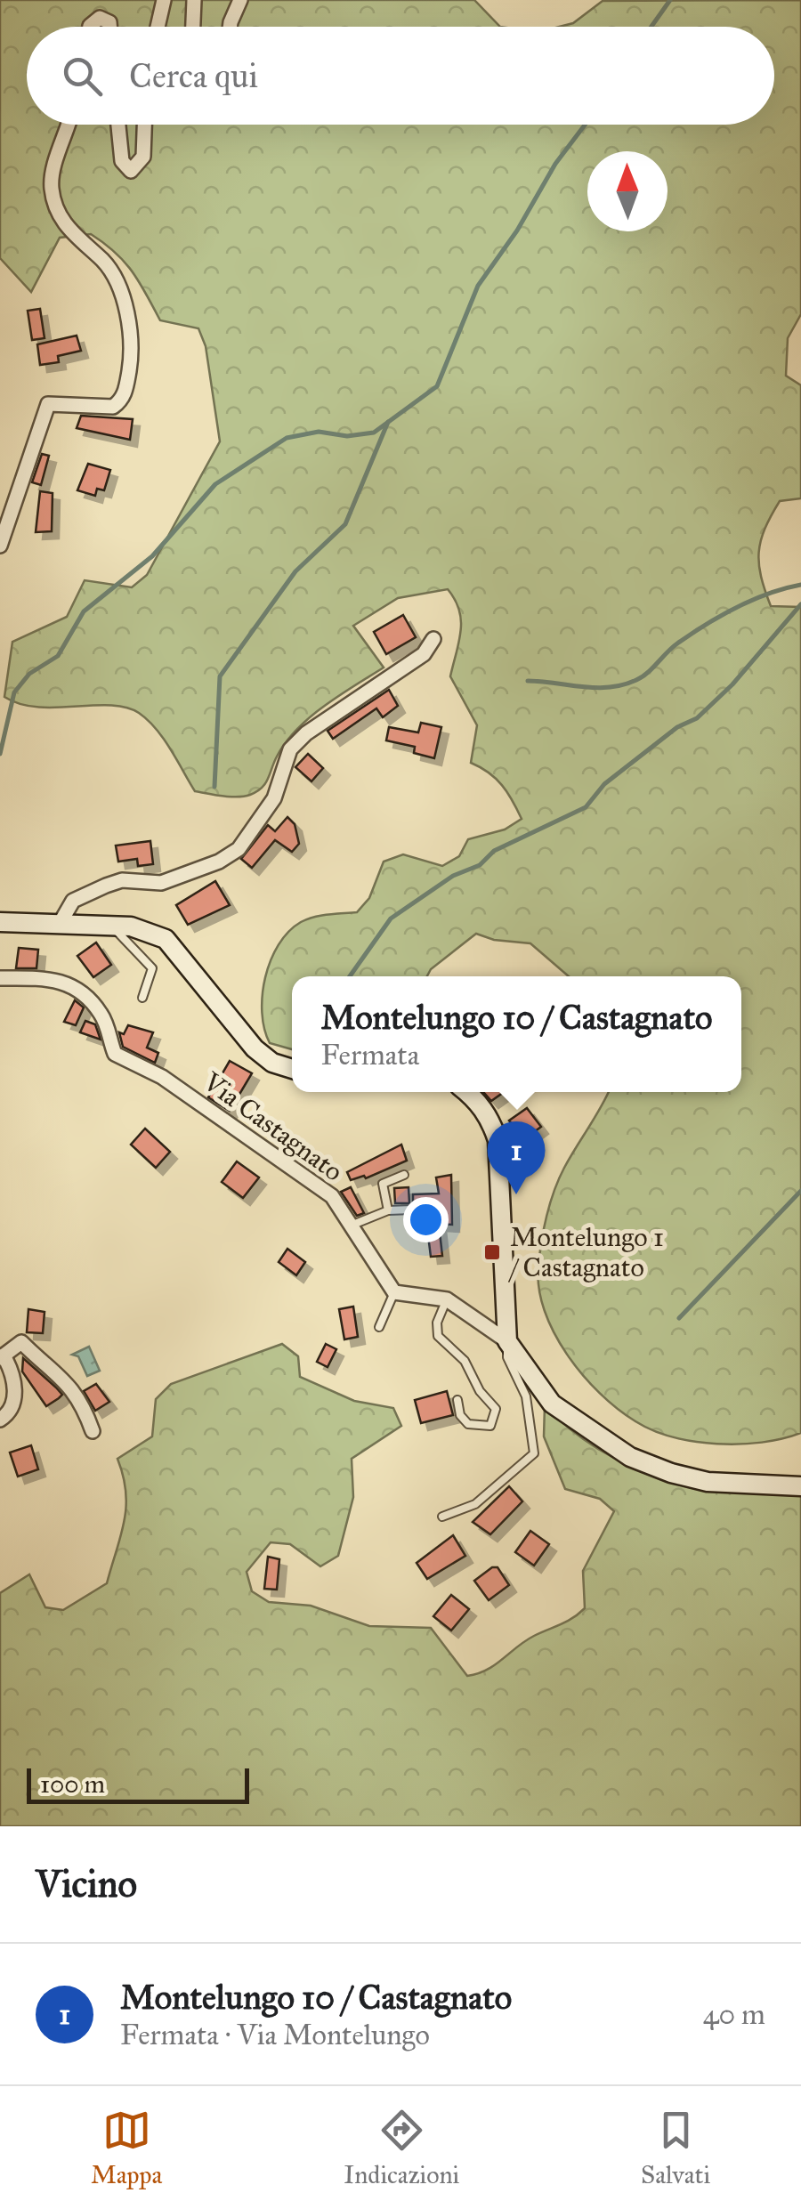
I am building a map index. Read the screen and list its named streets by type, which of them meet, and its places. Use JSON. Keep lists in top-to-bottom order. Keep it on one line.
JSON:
{"streets":{"street":["Via Castagnato"]},"places":{"transit":["Montelungo 1 / Castagnato"]},"scale_bar":"100 m","north":"top","page":{"search":"Cerca qui","popup":["Montelungo 10 / Castagnato","Fermata"],"pins":"1","scale":"100 m","heading":"Vicino","list":[{"mark":"1","name":"Montelungo 10 / Castagnato","note":"Fermata · Via Montelungo","value":"40 m"}],"nav":["Mappa","Indicazioni","Salvati"]}}
